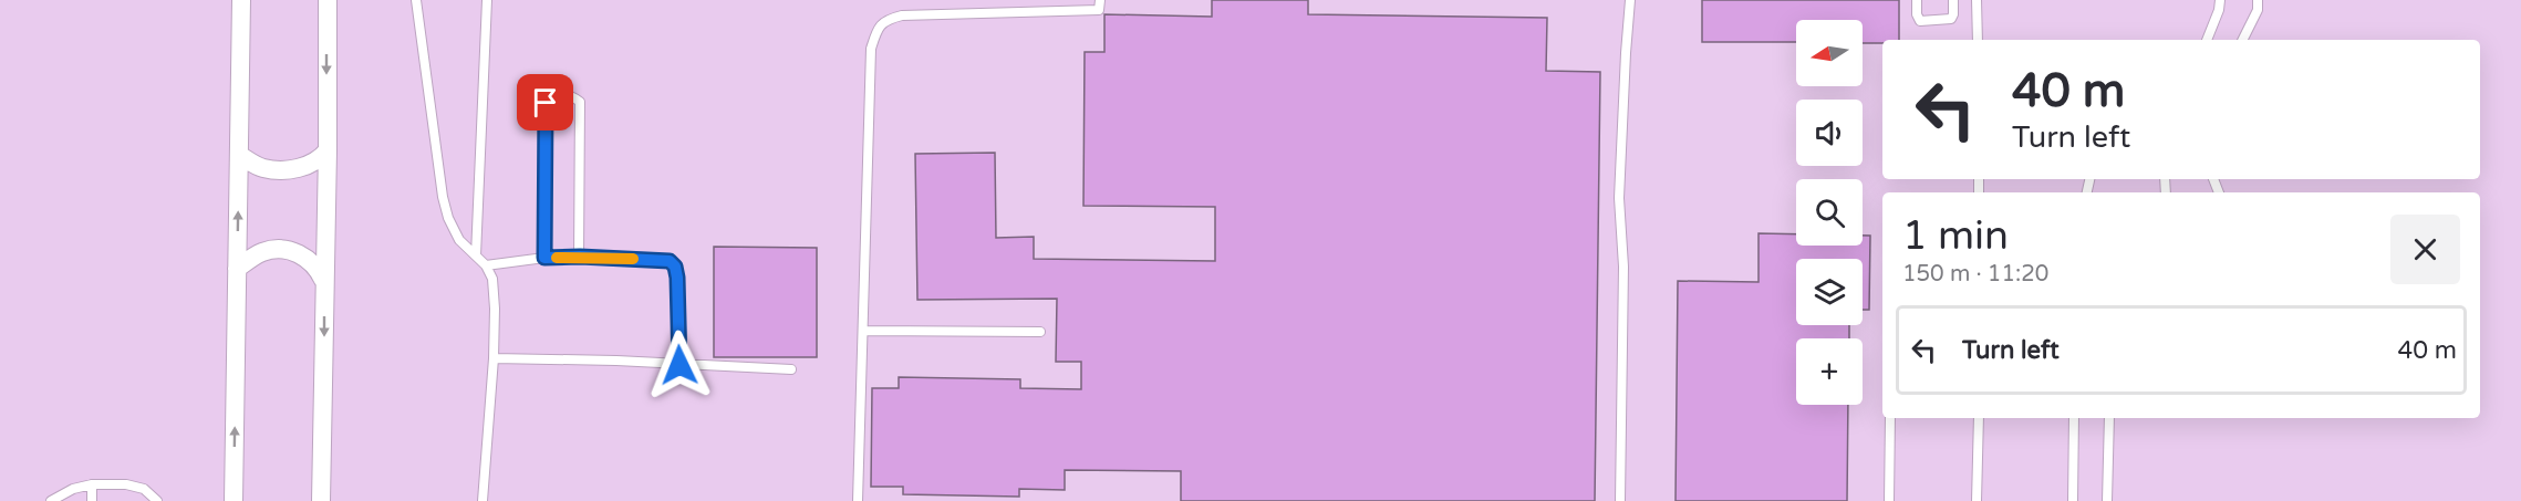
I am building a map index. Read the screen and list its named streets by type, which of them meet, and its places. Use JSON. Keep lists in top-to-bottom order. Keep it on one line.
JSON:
{"north":"left","page":{"map_buttons":"+","turn":["40 m","Turn left"],"heading":["1 min","150 m · 11:20"],"list":[{"name":"Turn left","value":"40 m"}]}}
